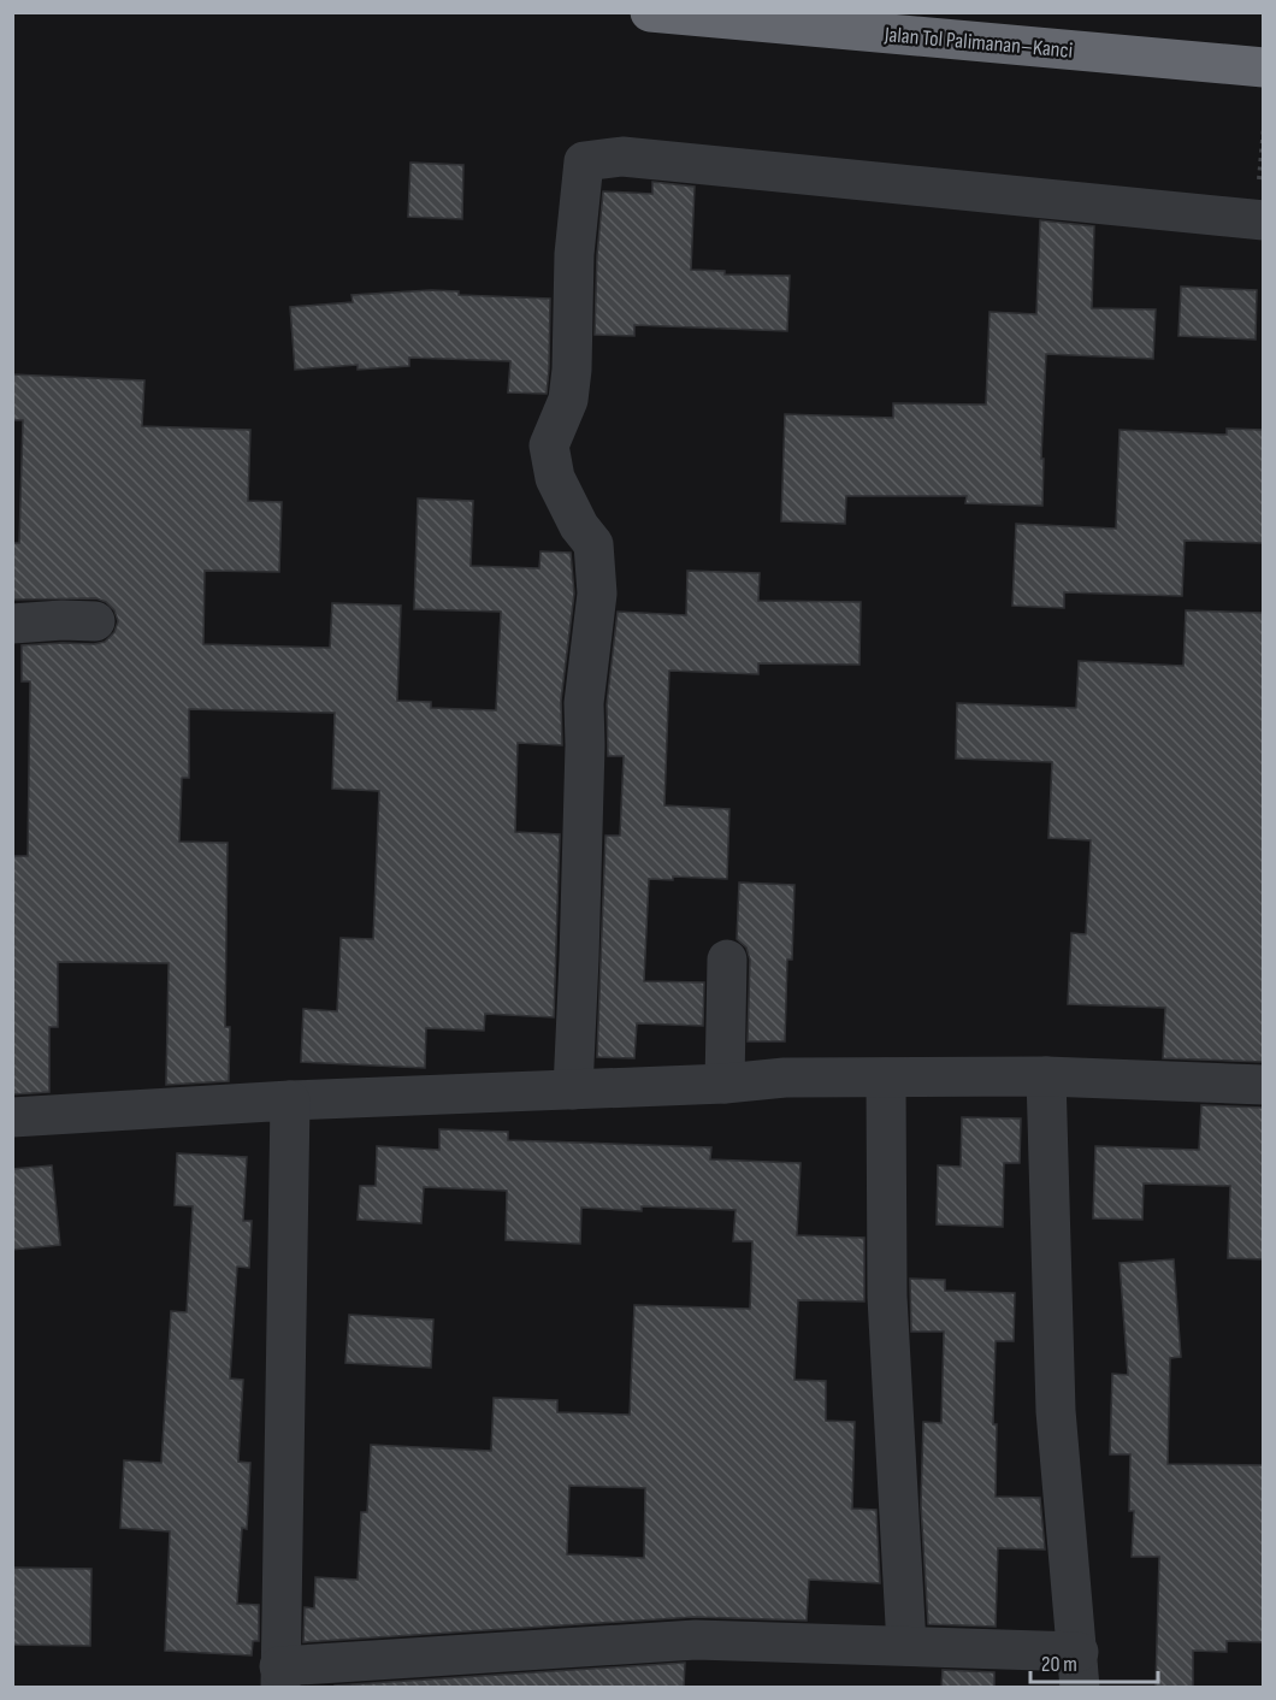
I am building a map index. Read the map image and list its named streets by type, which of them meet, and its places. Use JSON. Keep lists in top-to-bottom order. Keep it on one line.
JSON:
{"streets":{"highway":["Jalan Tol Palimanan–Kanci"]},"scale_bar":"20 m"}
